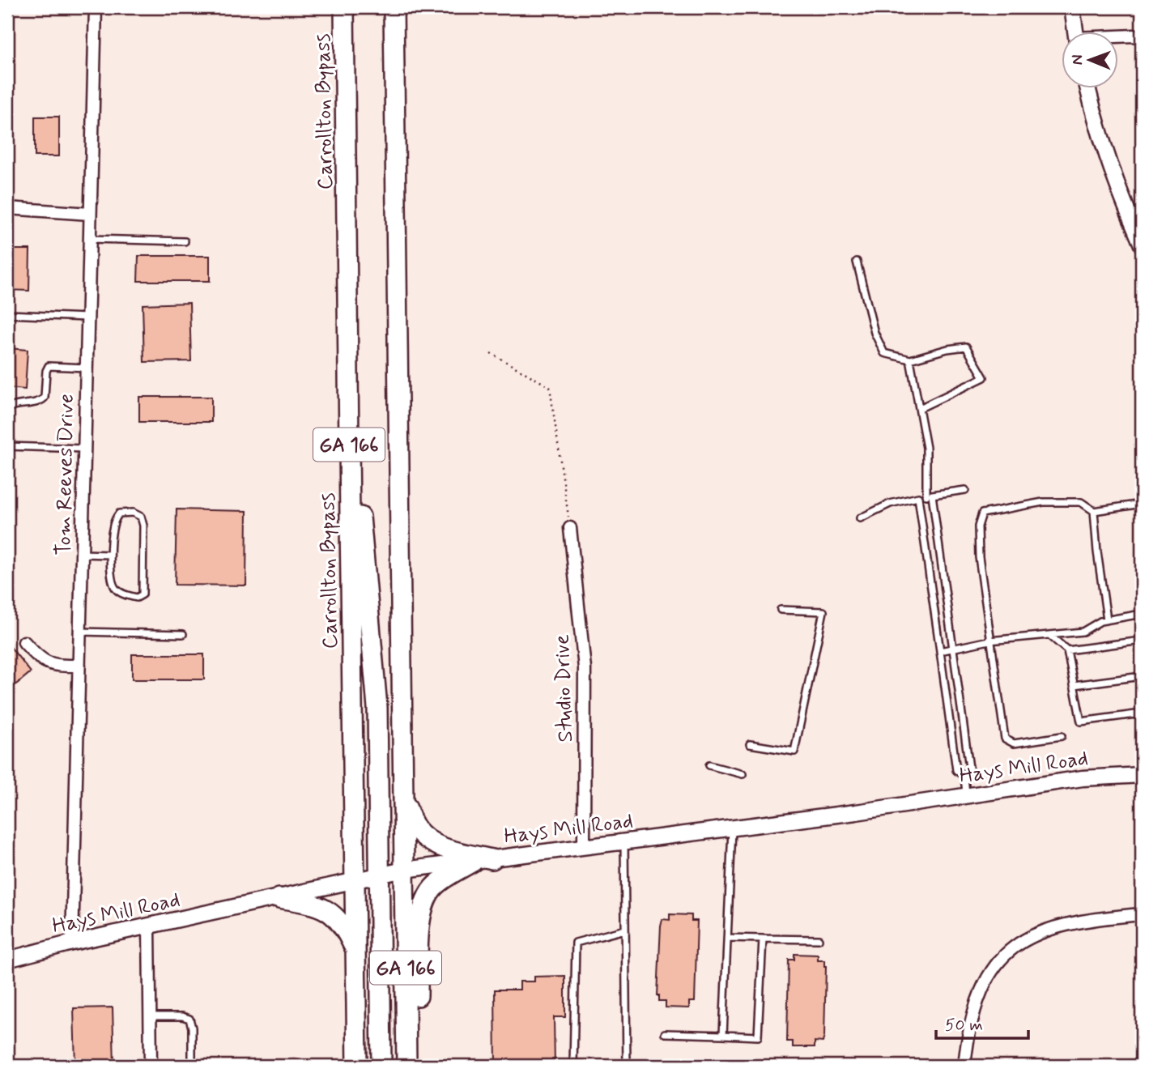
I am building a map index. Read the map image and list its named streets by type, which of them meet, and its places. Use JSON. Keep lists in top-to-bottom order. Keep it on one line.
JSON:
{"streets":{"main road":["Carrollton Bypass","GA 166"],"street":["Tom Reeves Drive","Studio Drive","Hays Mill Road"]},"crossings":[["Carrollton Bypass","Hays Mill Road"],["GA 166","Hays Mill Road"],["Tom Reeves Drive","Hays Mill Road"],["Studio Drive","Hays Mill Road"]],"scale_bar":"50 m","north":"left"}
